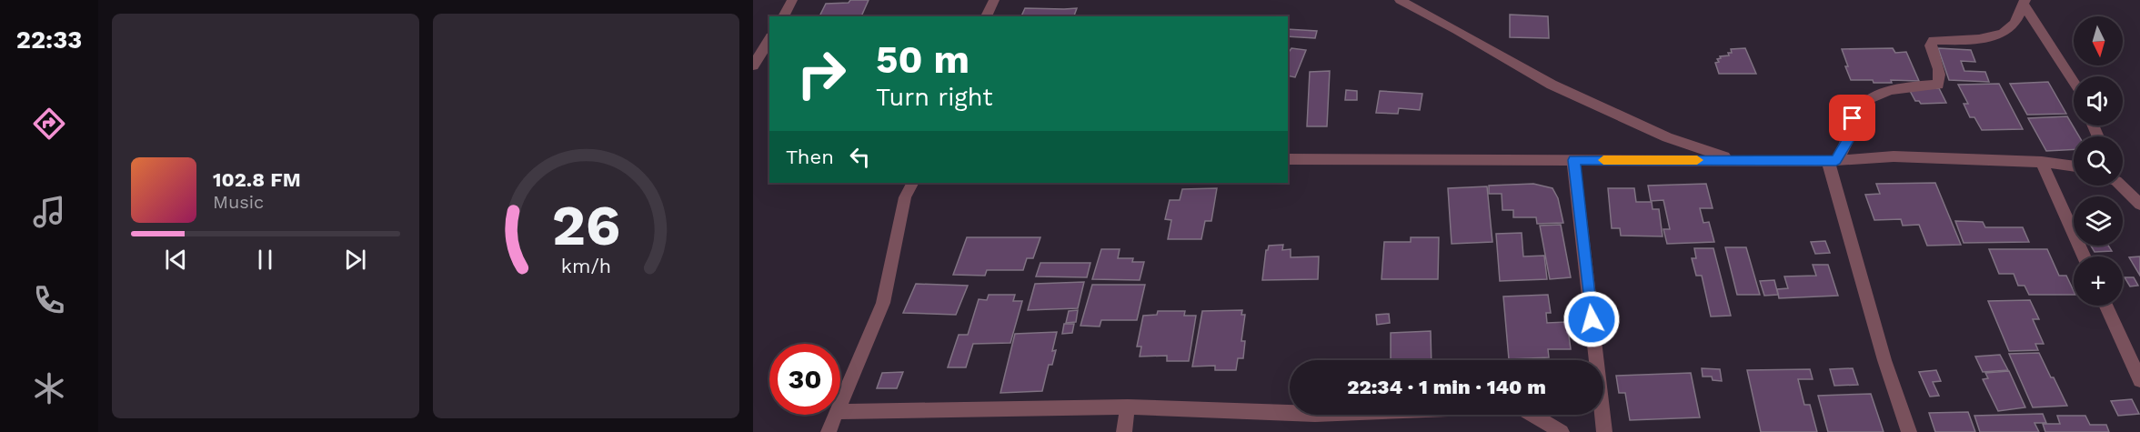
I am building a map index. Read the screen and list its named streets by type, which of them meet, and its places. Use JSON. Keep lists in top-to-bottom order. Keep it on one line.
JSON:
{"north":"bottom","page":{"tabs":"22:33","map_buttons":"+","turn":["50 m","Turn right"],"then":"Then","song":["102.8 FM","Music"],"limit":"30","trip":"22:34 · 1 min · 140 m","gauge":["26","km/h"]}}
